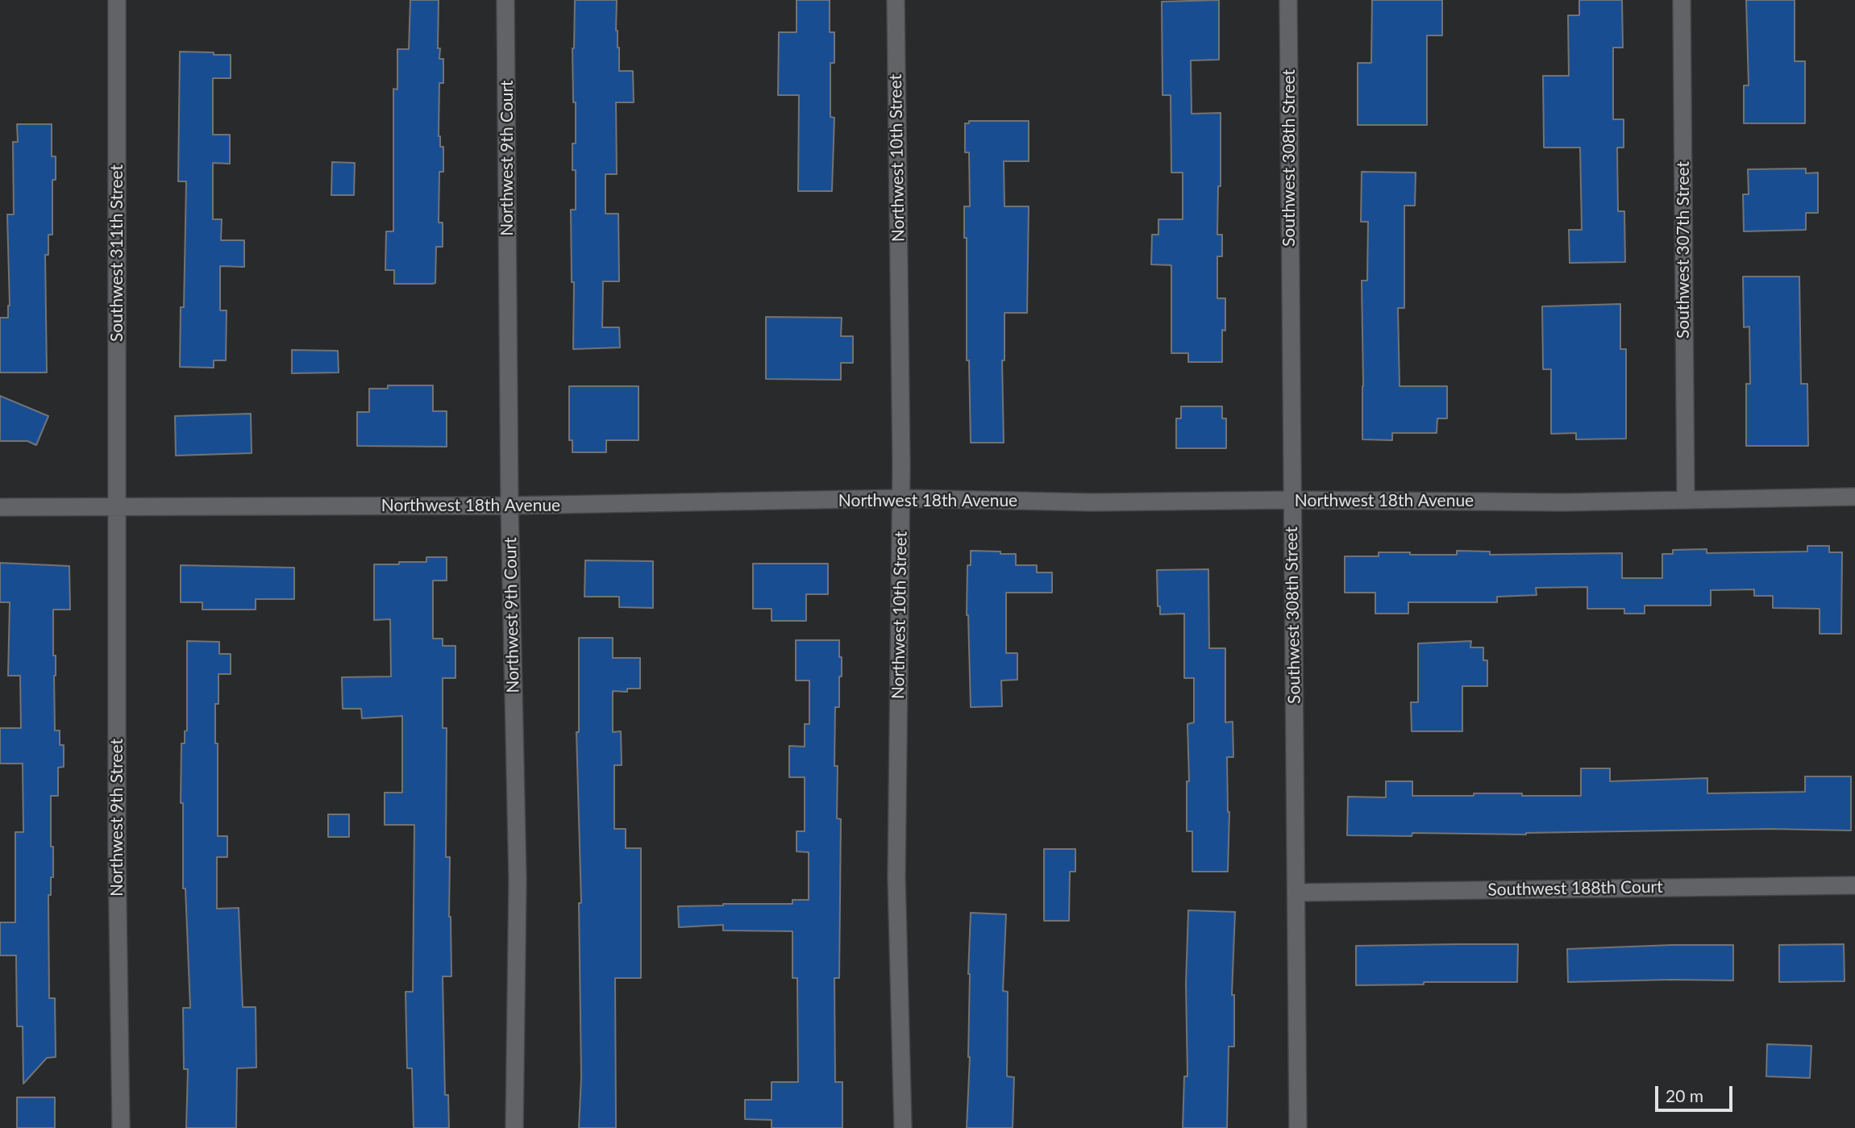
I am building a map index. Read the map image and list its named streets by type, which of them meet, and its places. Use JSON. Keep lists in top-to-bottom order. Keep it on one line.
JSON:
{"streets":{"street":["Northwest 9th Court","Northwest 10th Street","Southwest 308th Street","Southwest 307th Street","Southwest 311th Street","Northwest 18th Avenue","Northwest 9th Street","Southwest 188th Court"]},"crossings":[["Northwest 9th Court","Northwest 18th Avenue"],["Northwest 10th Street","Northwest 18th Avenue"],["Southwest 308th Street","Northwest 18th Avenue"],["Southwest 308th Street","Southwest 188th Court"],["Southwest 307th Street","Northwest 18th Avenue"],["Southwest 311th Street","Northwest 18th Avenue"],["Southwest 311th Street","Northwest 9th Street"],["Northwest 18th Avenue","Northwest 9th Street"]],"scale_bar":"20 m"}
